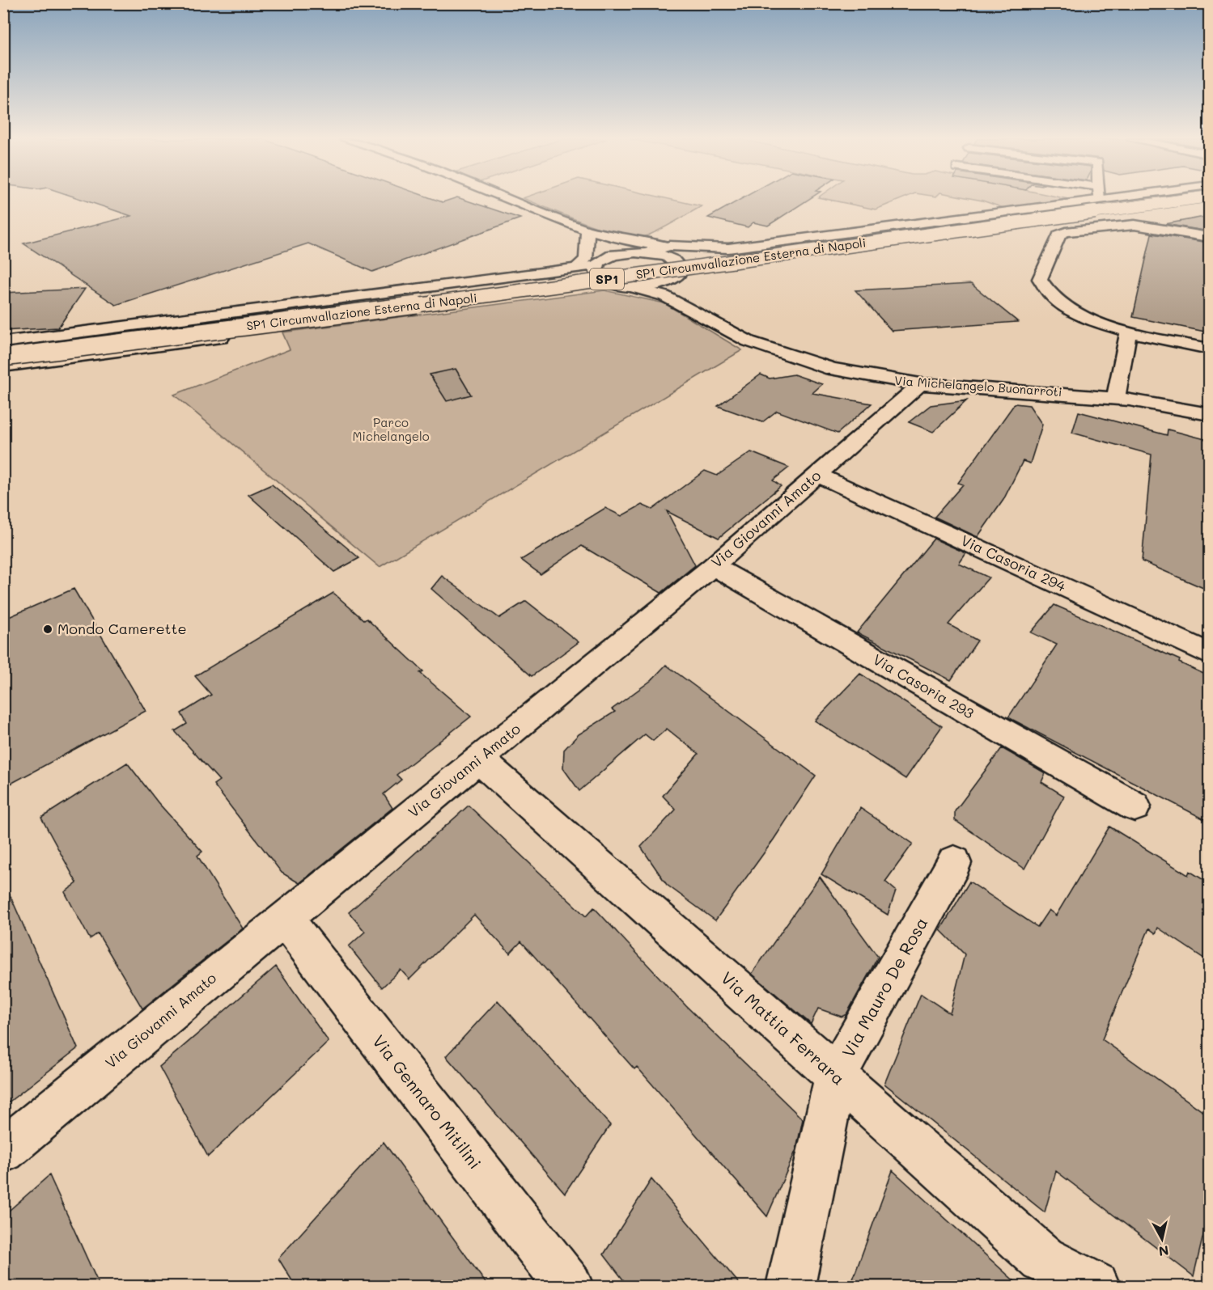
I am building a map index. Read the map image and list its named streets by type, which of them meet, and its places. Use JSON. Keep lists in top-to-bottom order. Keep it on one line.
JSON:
{"streets":{"main road":["SP1 Circumvallazione Esterna di Napoli","SP1","Via Michelangelo Buonarroti","Via Giovanni Amato","Via Casoria 294","Via Casoria 293","Via Mauro De Rosa","Via Mattia Ferrara","Via Gennaro Mitilini"]},"crossings":[["Via Michelangelo Buonarroti","Via Giovanni Amato"],["Via Giovanni Amato","Via Casoria 294"],["Via Giovanni Amato","Via Casoria 293"],["Via Giovanni Amato","Via Mattia Ferrara"],["Via Giovanni Amato","Via Gennaro Mitilini"],["Via Mauro De Rosa","Via Mattia Ferrara"]],"parks":["Parco Michelangelo"],"places":["Mondo Camerette"],"north":"bottom"}
